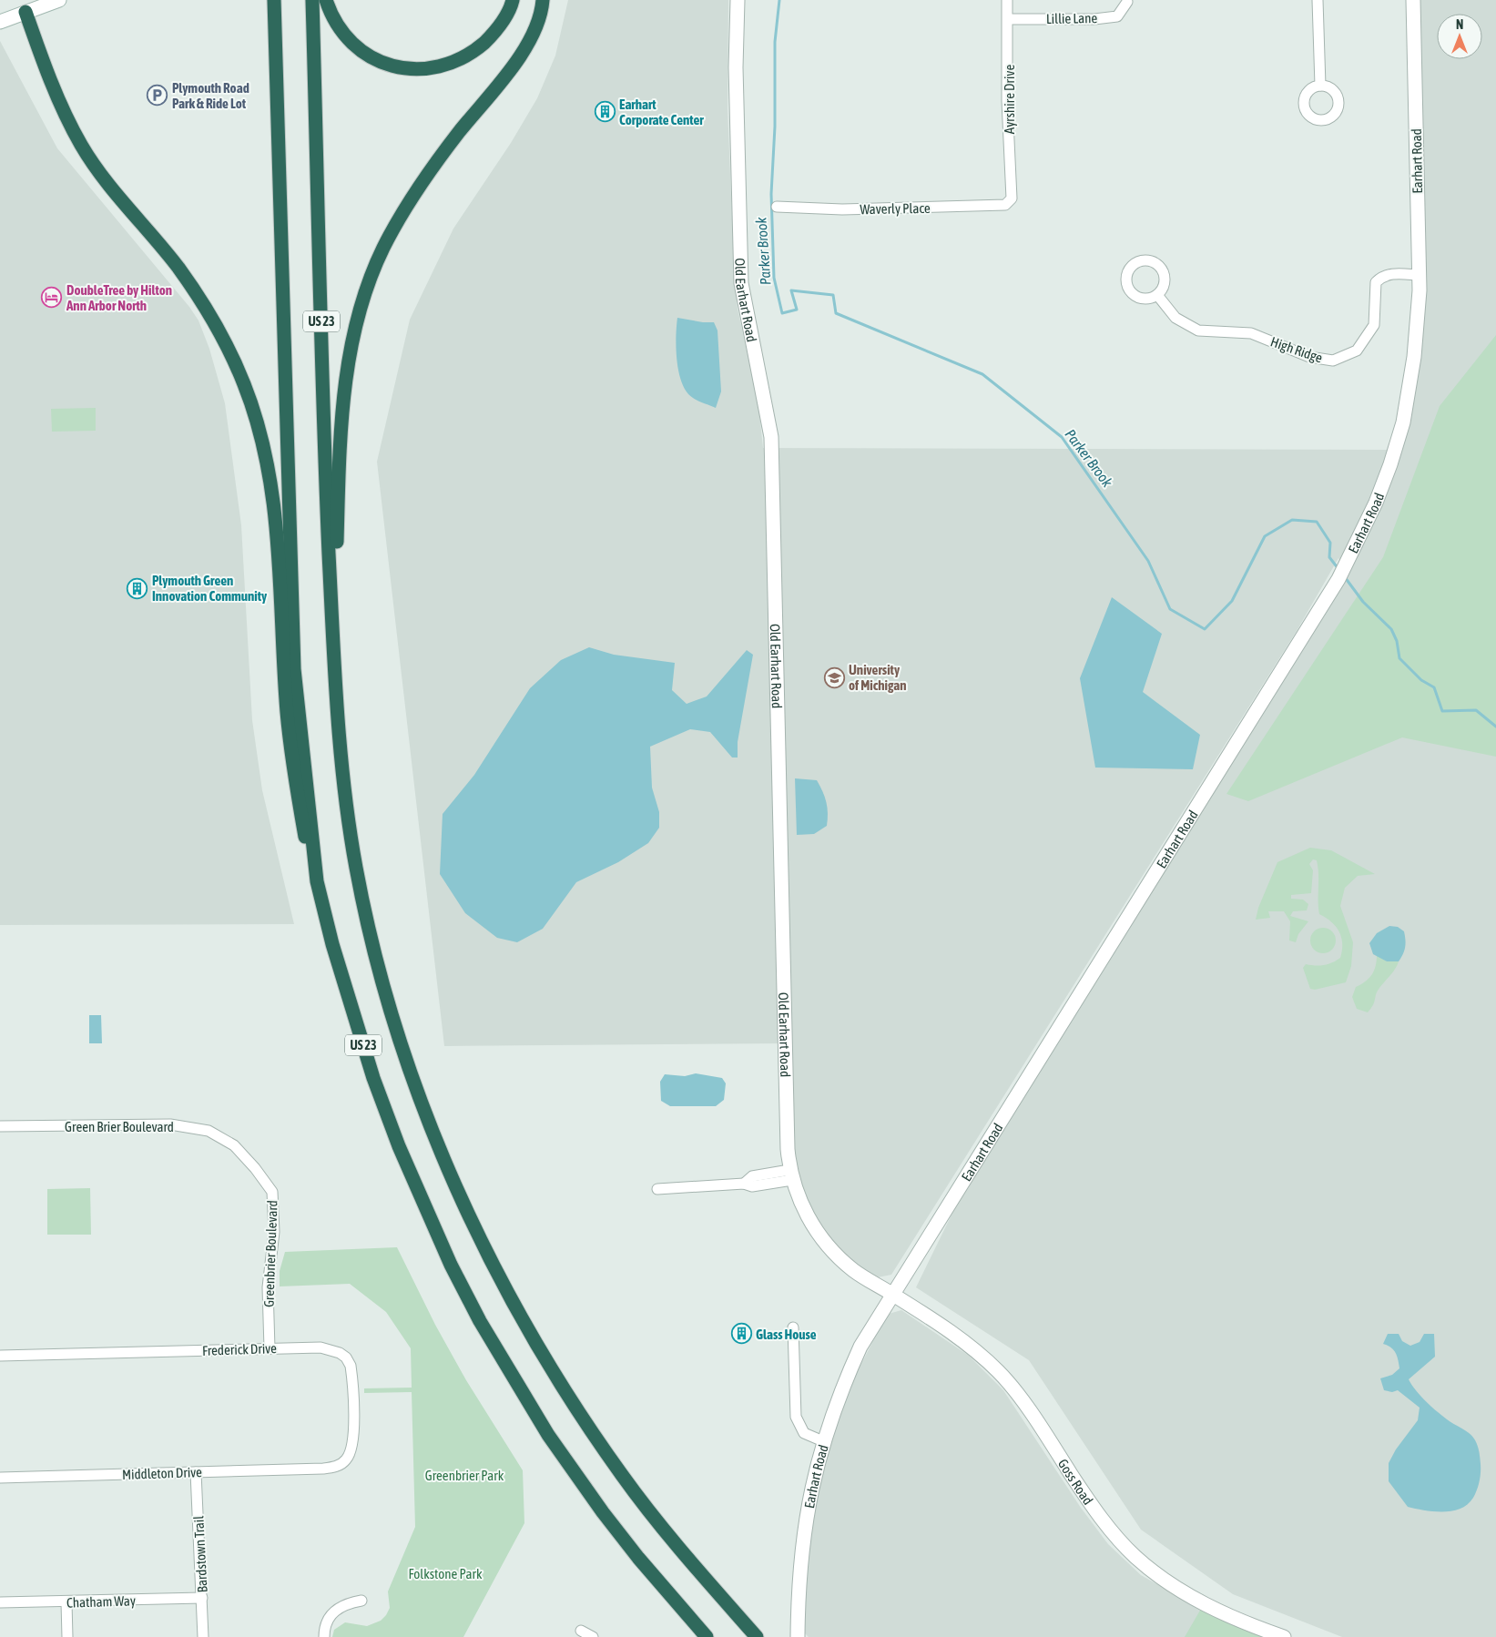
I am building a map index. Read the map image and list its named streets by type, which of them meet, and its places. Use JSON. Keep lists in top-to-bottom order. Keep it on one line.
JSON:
{"streets":{"highway":["US 23"],"street":["Lillie Lane","Ayrshire Drive","Earhart Road","Waverly Place","Old Earhart Road","High Ridge","Green Brier Boulevard","Greenbrier Boulevard","Frederick Drive","Middleton Drive","Goss Road","Bardstown Trail","Chatham Way"]},"crossings":[["Lillie Lane","Ayrshire Drive"],["Ayrshire Drive","Waverly Place"],["Earhart Road","Old Earhart Road"],["Earhart Road","High Ridge"],["Earhart Road","Goss Road"],["Old Earhart Road","Goss Road"],["Green Brier Boulevard","Greenbrier Boulevard"],["Greenbrier Boulevard","Frederick Drive"],["Frederick Drive","Middleton Drive"],["Middleton Drive","Bardstown Trail"],["Bardstown Trail","Chatham Way"]],"water":["Parker Brook"],"parks":["Greenbrier Park","Folkstone Park"],"places":{"parking":["Plymouth Road Park & Ride Lot"],"building":["Earhart Corporate Center","Plymouth Green Innovation Community","Glass House"],"hotel":["DoubleTree by Hilton Ann Arbor North"],"school or university":["University of Michigan"]},"north":"top"}
